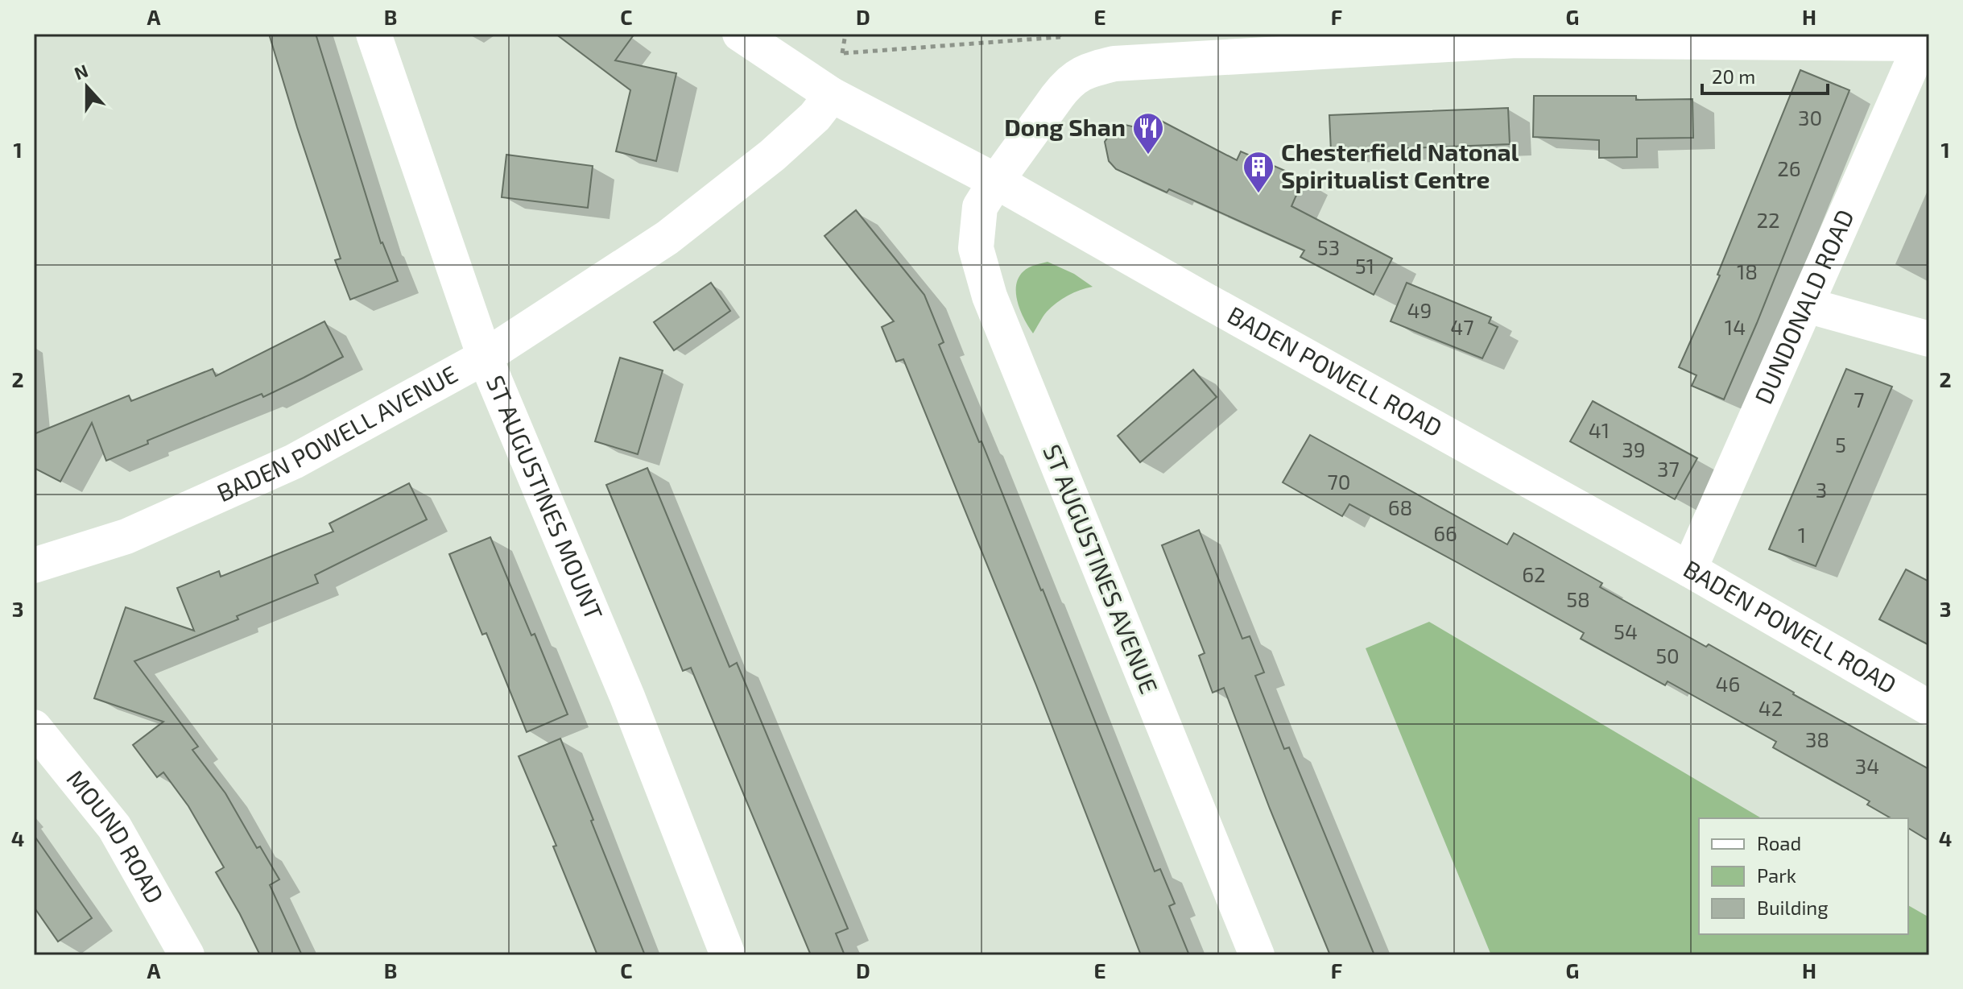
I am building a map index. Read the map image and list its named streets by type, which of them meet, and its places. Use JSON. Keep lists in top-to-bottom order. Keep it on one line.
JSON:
{"streets":{"street":["DUNDONALD ROAD","BADEN POWELL ROAD","BADEN POWELL AVENUE","ST AUGUSTINES MOUNT","ST AUGUSTINES AVENUE","MOUND ROAD"]},"crossings":[["DUNDONALD ROAD","BADEN POWELL ROAD"],["BADEN POWELL ROAD","BADEN POWELL AVENUE"],["BADEN POWELL ROAD","ST AUGUSTINES AVENUE"],["BADEN POWELL AVENUE","ST AUGUSTINES MOUNT"]],"places":{"restaurant":["Dong Shan"],"building":["Chesterfield Natonal Spiritualist Centre"]},"house_numbers":["30","26","22","53","51","18","49","47","14","7","41","5","39","37","70","3","68","66","1","62","58","54","50","46","42","38","34"],"legend":["Road","Park","Building"],"scale_bar":"20 m","north":"top","grid":{"columns":["A","B","C","D","E","F","G","H"],"rows":["1","2","3","4"]}}
